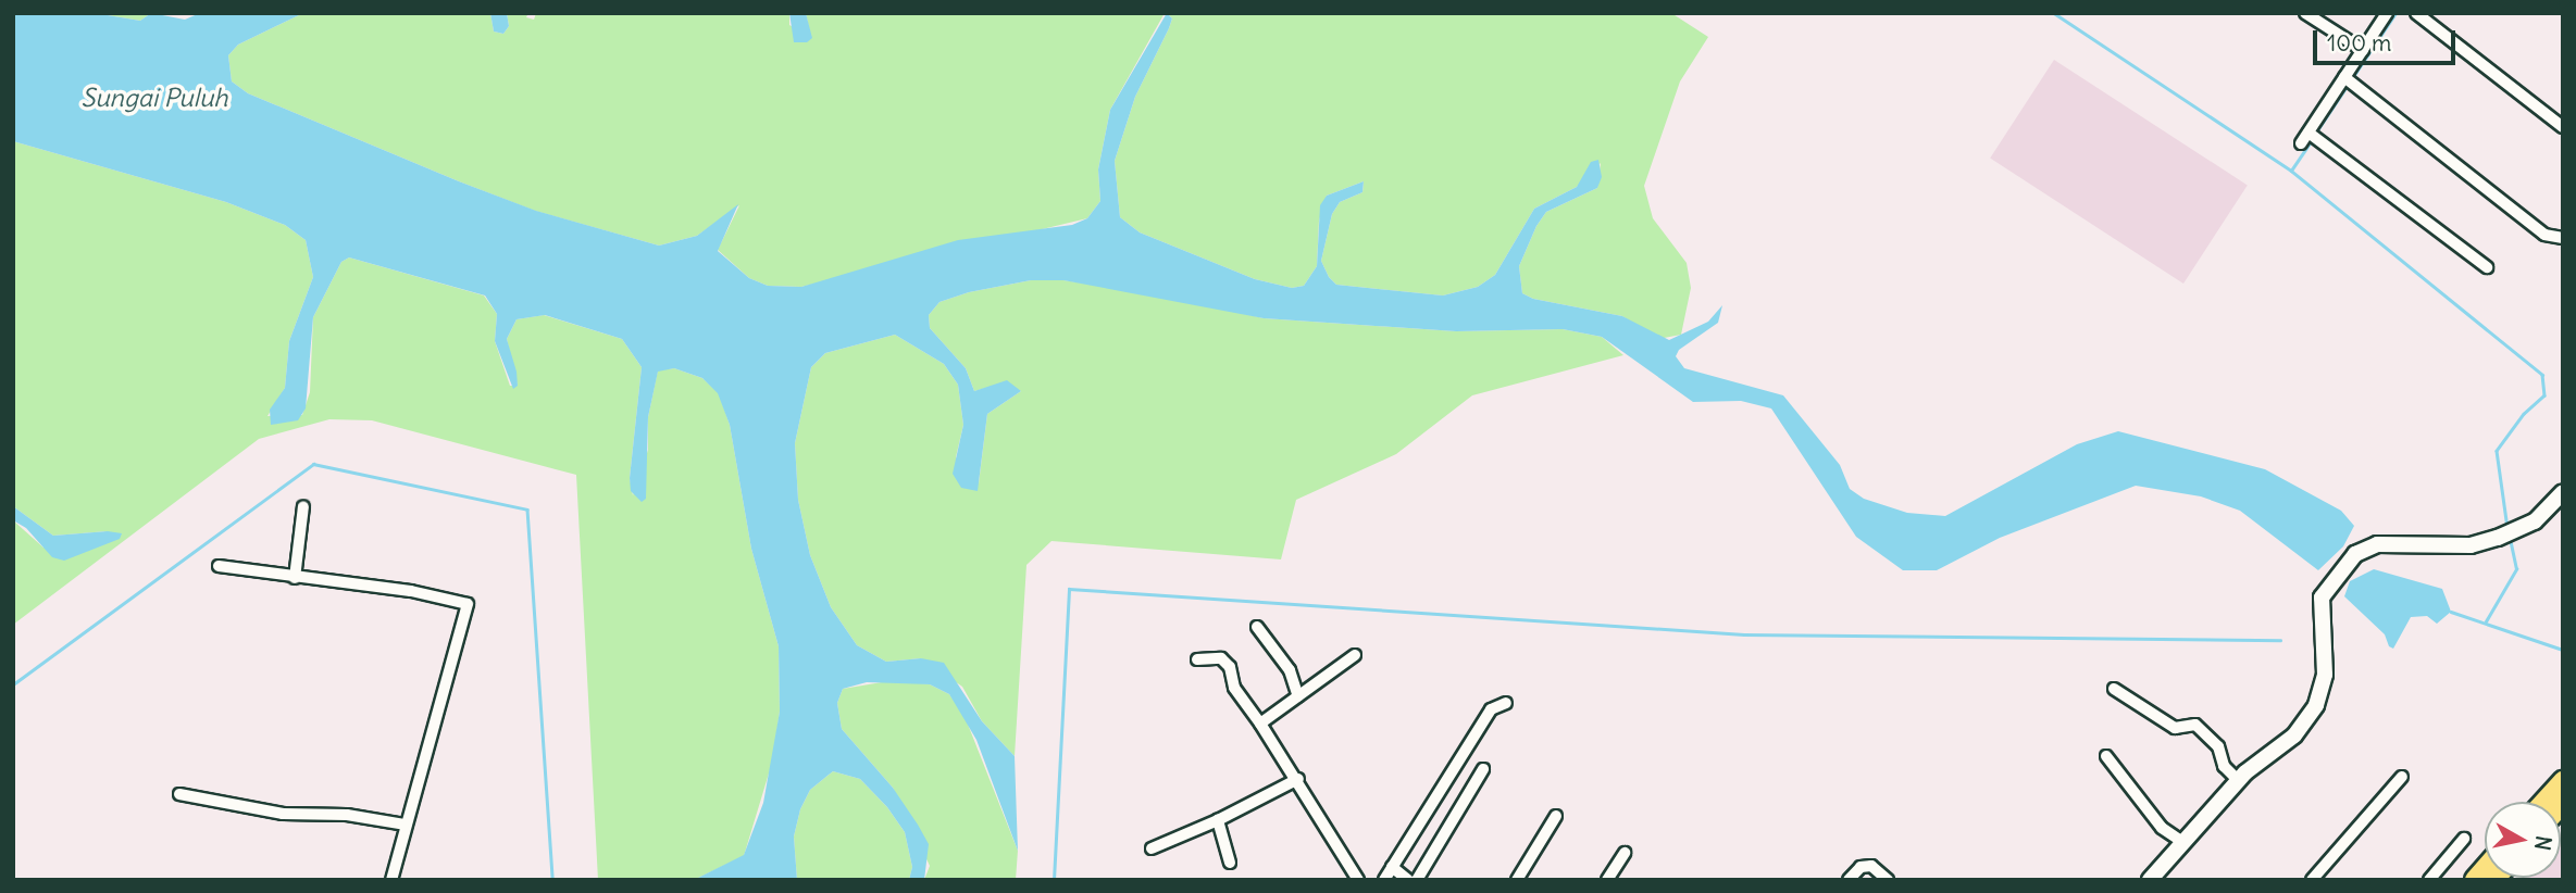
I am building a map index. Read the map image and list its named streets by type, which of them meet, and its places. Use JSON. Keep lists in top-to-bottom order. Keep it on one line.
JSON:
{"water":["Sungai Puluh"],"scale_bar":"100 m","north":"right"}
